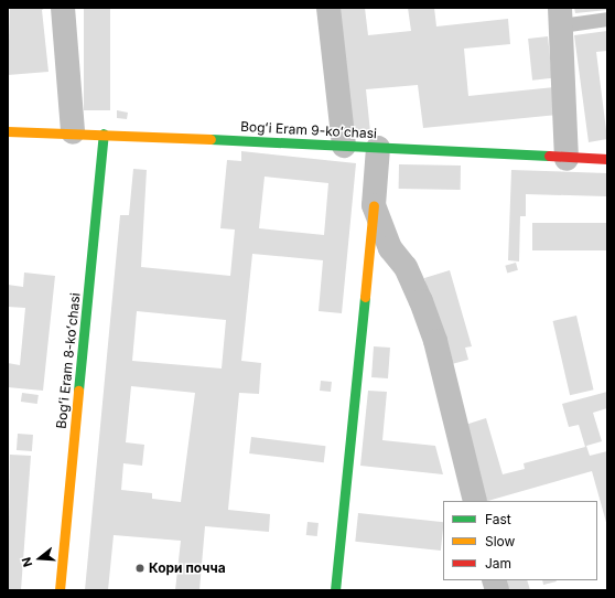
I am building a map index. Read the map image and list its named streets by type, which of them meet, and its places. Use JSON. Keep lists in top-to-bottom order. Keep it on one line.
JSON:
{"streets":{"street":["Bogʻi Eram 9-koʻchasi","Bogʻi Eram 8-koʻchasi"]},"crossings":[["Bogʻi Eram 9-koʻchasi","Bogʻi Eram 8-koʻchasi"]],"places":["Кори почча"],"legend":["Fast","Slow","Jam"],"north":"left"}
